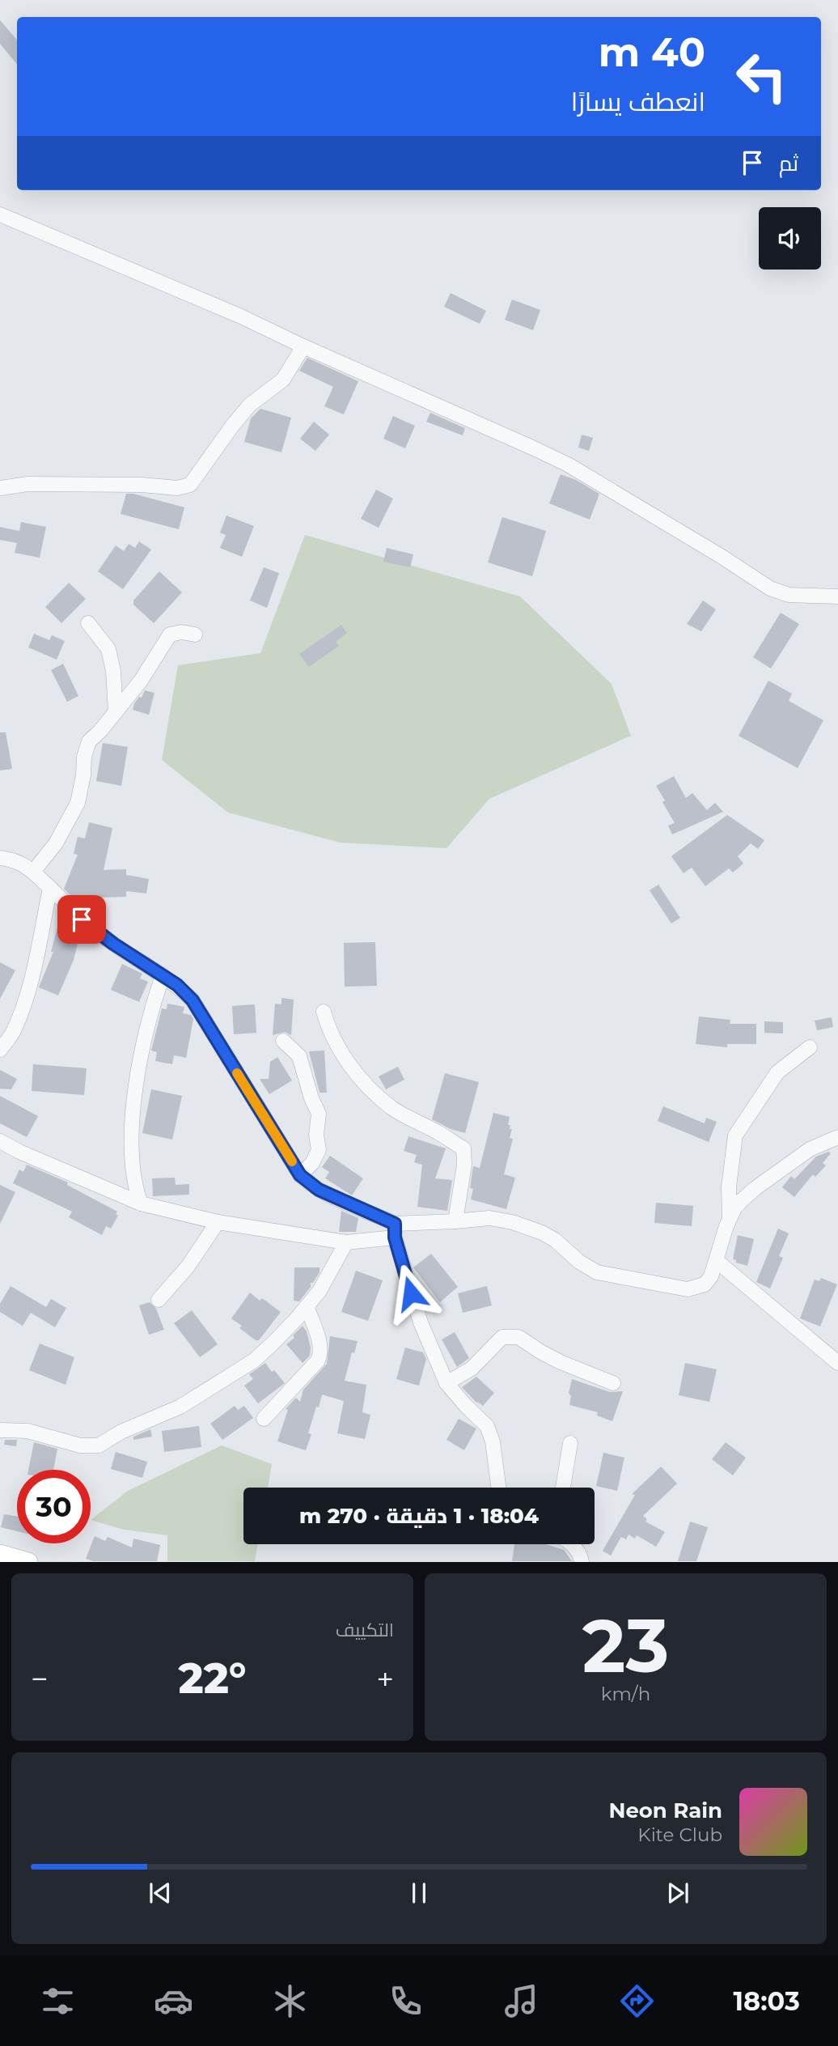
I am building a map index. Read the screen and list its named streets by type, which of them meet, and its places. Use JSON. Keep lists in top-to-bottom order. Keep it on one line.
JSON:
{"page":{"turn":["40 m","انعطف يسارًا"],"then":"ثم","limit":"30","trip":"18:04 · 1 دقيقة · 270 m","tile":[["23","km/h"],"التكييف"],"heat":["−","22°","+"],"song":["Neon Rain","Kite Club"],"tabs":"18:03"}}
